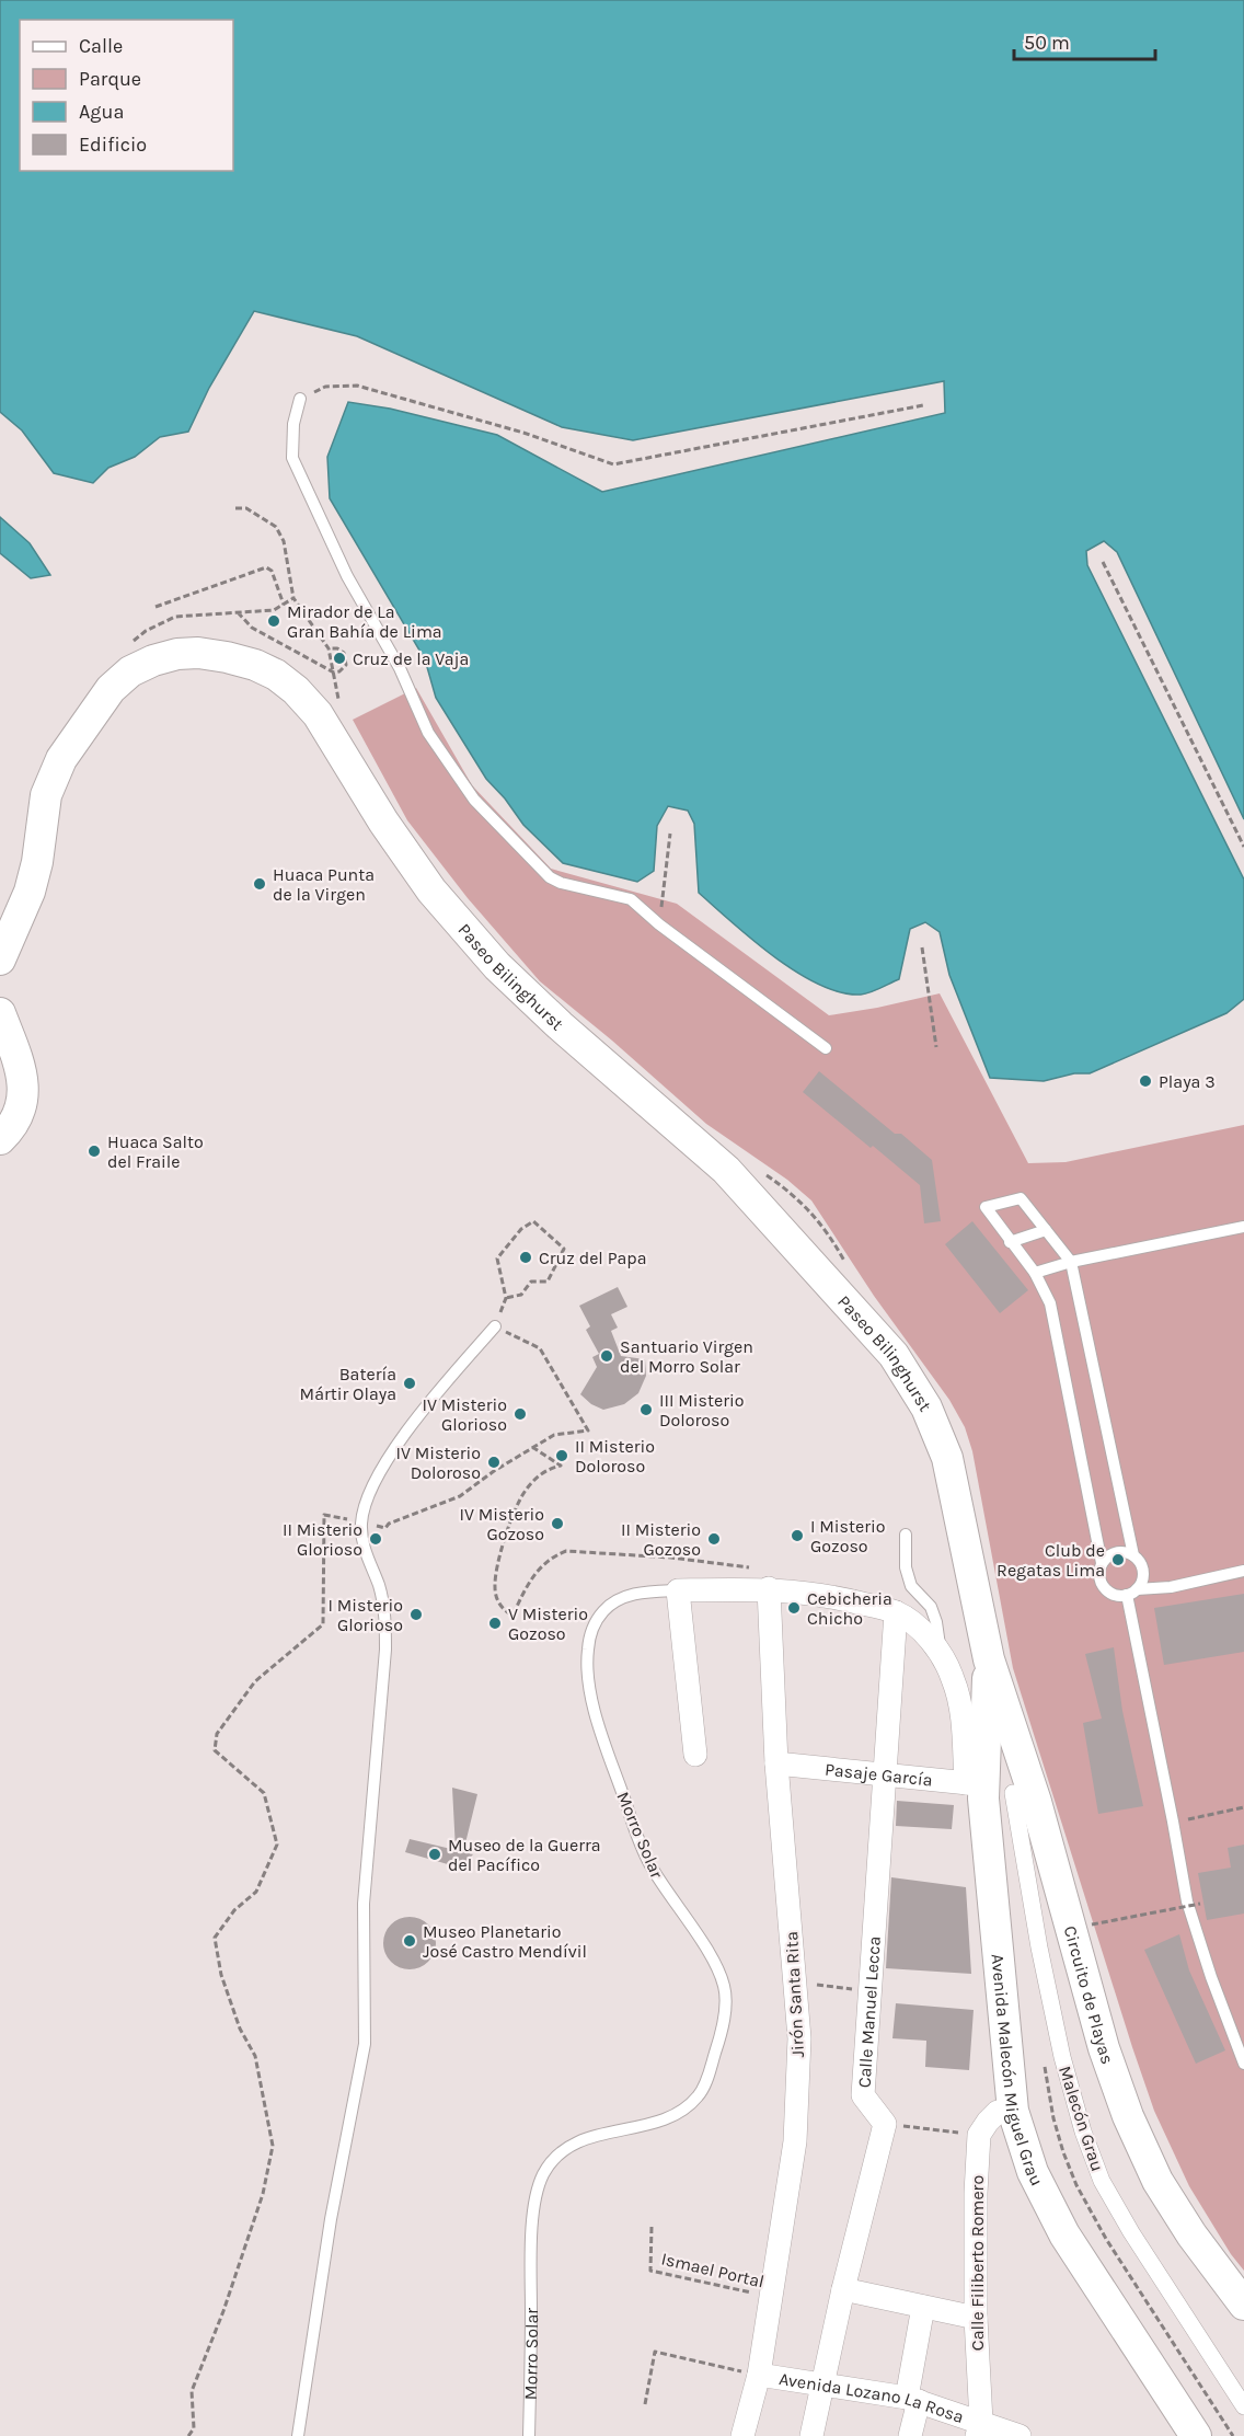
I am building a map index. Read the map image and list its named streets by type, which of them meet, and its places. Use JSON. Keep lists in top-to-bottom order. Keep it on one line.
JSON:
{"streets":{"main road":["Paseo Bilinghurst","Circuito de Playas","Avenida Malecón Miguel Grau"],"street":["Pasaje García","Morro Solar","Jirón Santa Rita","Calle Manuel Lecca","Malecón Grau","Calle Filiberto Romero","Avenida Lozano La Rosa"],"path":["Ismael Portal"]},"crossings":[["Paseo Bilinghurst","Circuito de Playas"],["Paseo Bilinghurst","Avenida Malecón Miguel Grau"],["Pasaje García","Morro Solar"],["Pasaje García","Jirón Santa Rita"],["Pasaje García","Calle Manuel Lecca"],["Pasaje García","Avenida Malecón Miguel Grau"],["Morro Solar","Jirón Santa Rita"],["Morro Solar","Calle Manuel Lecca"],["Morro Solar","Avenida Malecón Miguel Grau"],["Jirón Santa Rita","Ismael Portal"],["Jirón Santa Rita","Avenida Lozano La Rosa"],["Circuito de Playas","Avenida Malecón Miguel Grau"],["Circuito de Playas","Malecón Grau"],["Calle Filiberto Romero","Avenida Lozano La Rosa"]],"places":["Mirador de La Gran Bahía de Lima","Cruz de la Vaja","Huaca Punta de la Virgen","Playa 3","Huaca Salto del Fraile","Cruz del Papa","Santuario Virgen del Morro Solar","Batería Mártir Olaya","III Misterio Doloroso","IV Misterio Glorioso","II Misterio Doloroso","IV Misterio Doloroso","IV Misterio Gozoso","I Misterio Gozoso","II Misterio Glorioso","II Misterio Gozoso","Club de Regatas Lima","Cebicheria Chicho","I Misterio Glorioso","V Misterio Gozoso","Museo de la Guerra del Pacífico","Museo Planetario José Castro Mendívil"],"legend":["Calle","Parque","Agua","Edificio"],"scale_bar":"50 m"}
